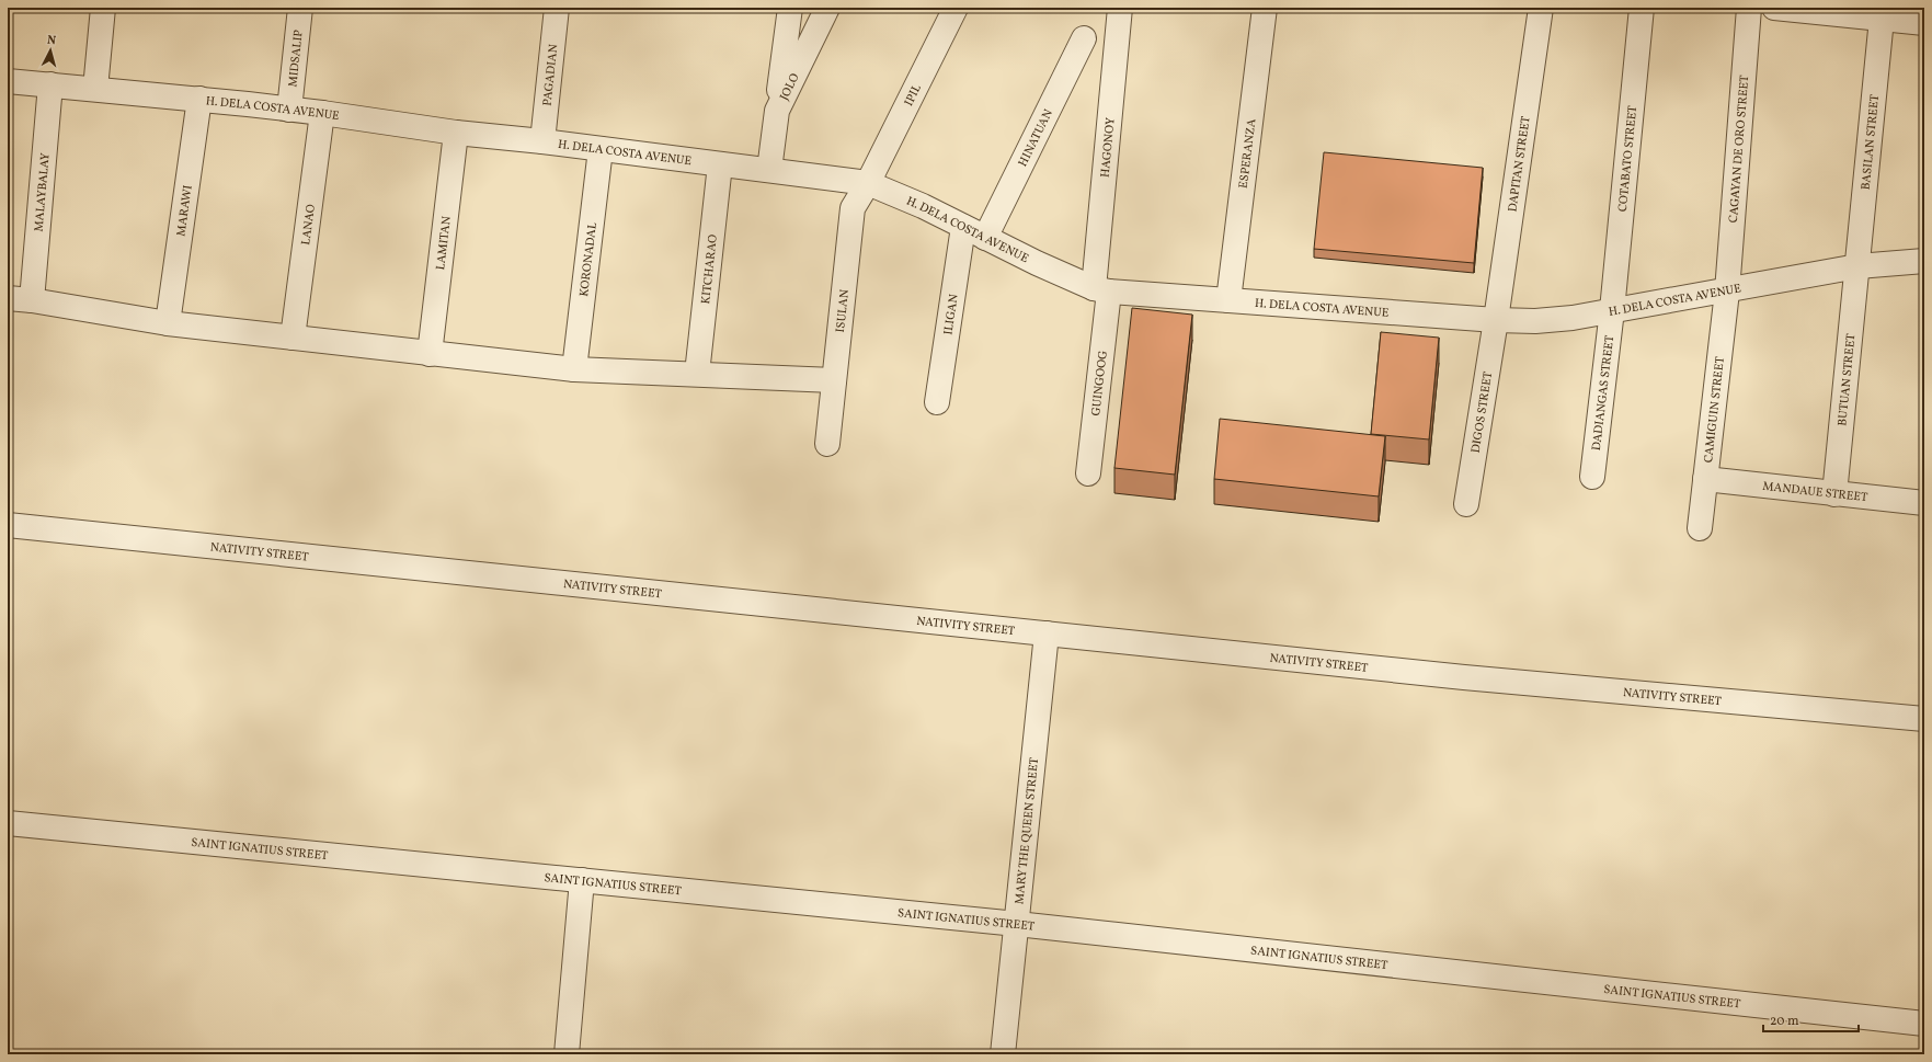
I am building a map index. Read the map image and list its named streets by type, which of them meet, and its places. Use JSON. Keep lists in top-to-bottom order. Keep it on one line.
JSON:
{"streets":{"street":["MIDSALIP","PAGADIAN","JOLO","IPIL","H. DELA COSTA AVENUE","HINATUAN","BASILAN STREET","HAGONOY","CAGAYAN DE ORO STREET","ESPERANZA","COTABATO STREET","DAPITAN STREET","MALAYBALAY","MARAWI","LANAO","LAMITAN","KORONADAL","KITCHARAO","ISULAN","ILIGAN","BUTUAN STREET","GUINGOOG","DADIANGAS STREET","CAMIGUIN STREET","DIGOS STREET","MANDAUE STREET","NATIVITY STREET","MARY THE QUEEN STREET","SAINT IGNATIUS STREET"]},"crossings":[["MIDSALIP","H. DELA COSTA AVENUE"],["PAGADIAN","H. DELA COSTA AVENUE"],["JOLO","H. DELA COSTA AVENUE"],["IPIL","H. DELA COSTA AVENUE"],["IPIL","ISULAN"],["H. DELA COSTA AVENUE","HINATUAN"],["H. DELA COSTA AVENUE","BASILAN STREET"],["H. DELA COSTA AVENUE","HAGONOY"],["H. DELA COSTA AVENUE","CAGAYAN DE ORO STREET"],["H. DELA COSTA AVENUE","ESPERANZA"],["H. DELA COSTA AVENUE","COTABATO STREET"],["H. DELA COSTA AVENUE","DAPITAN STREET"],["H. DELA COSTA AVENUE","MALAYBALAY"],["H. DELA COSTA AVENUE","MARAWI"],["H. DELA COSTA AVENUE","LANAO"],["H. DELA COSTA AVENUE","LAMITAN"],["H. DELA COSTA AVENUE","KORONADAL"],["H. DELA COSTA AVENUE","KITCHARAO"],["H. DELA COSTA AVENUE","ISULAN"],["H. DELA COSTA AVENUE","ILIGAN"],["H. DELA COSTA AVENUE","BUTUAN STREET"],["H. DELA COSTA AVENUE","GUINGOOG"],["H. DELA COSTA AVENUE","DADIANGAS STREET"],["H. DELA COSTA AVENUE","CAMIGUIN STREET"],["H. DELA COSTA AVENUE","DIGOS STREET"],["BASILAN STREET","BUTUAN STREET"],["HAGONOY","GUINGOOG"],["CAGAYAN DE ORO STREET","CAMIGUIN STREET"],["COTABATO STREET","DADIANGAS STREET"],["DAPITAN STREET","DIGOS STREET"],["BUTUAN STREET","MANDAUE STREET"],["CAMIGUIN STREET","MANDAUE STREET"],["NATIVITY STREET","MARY THE QUEEN STREET"],["MARY THE QUEEN STREET","SAINT IGNATIUS STREET"]],"scale_bar":"20 m","north":"top"}
